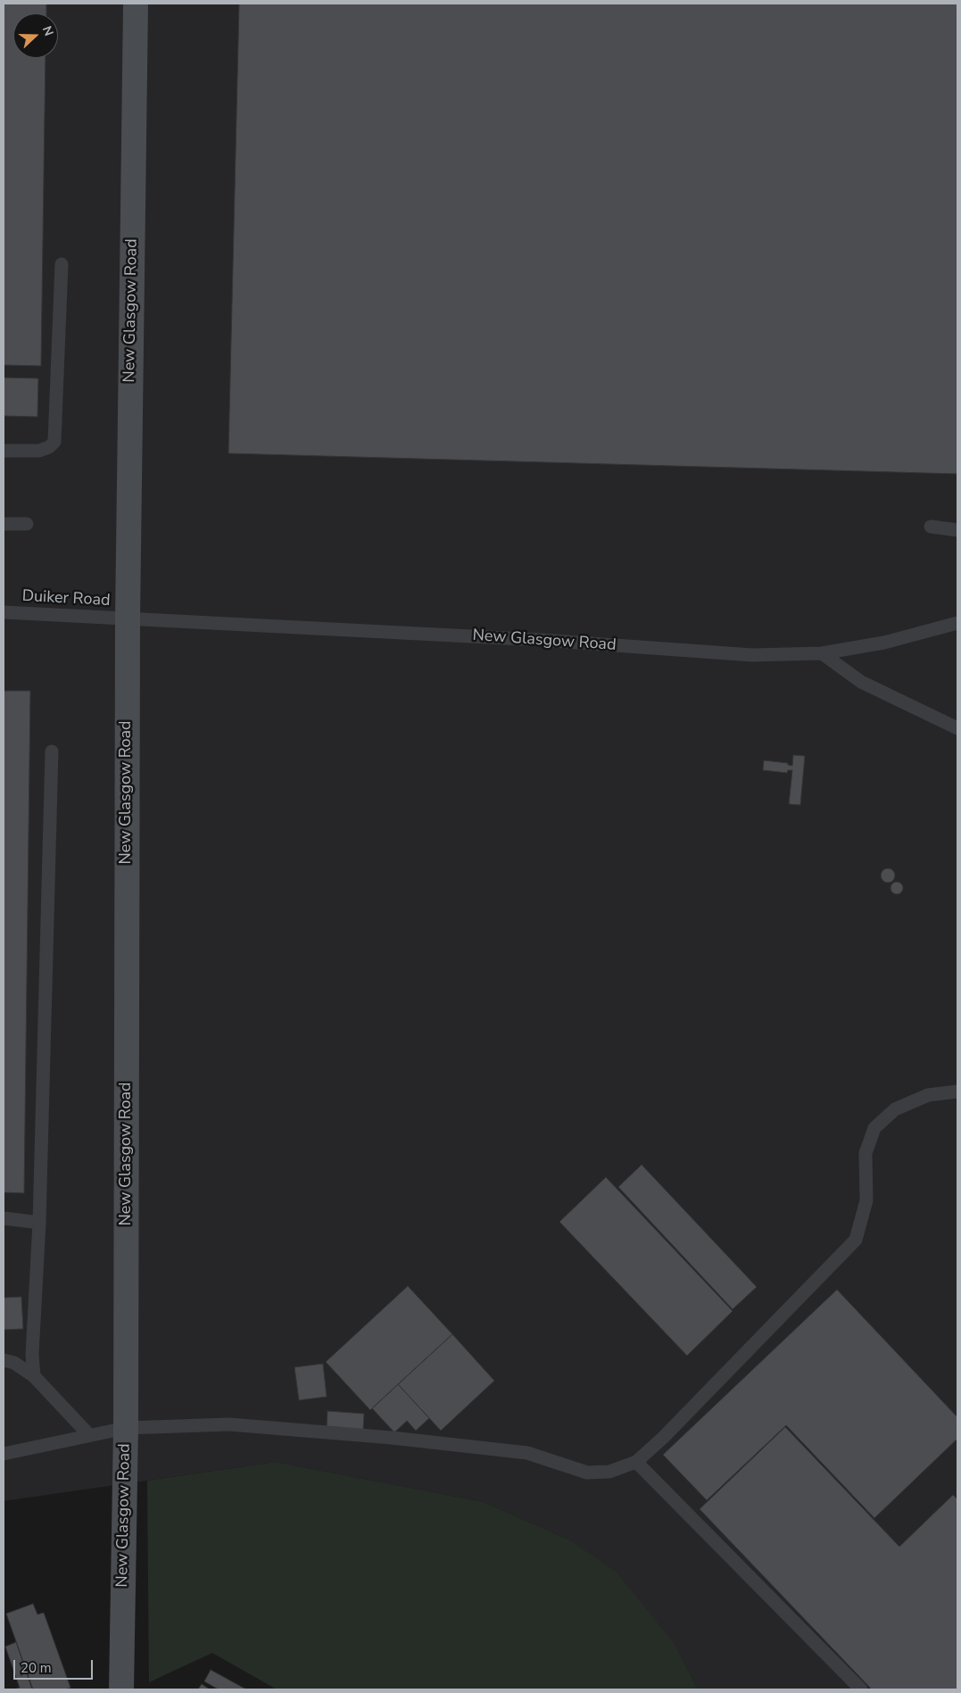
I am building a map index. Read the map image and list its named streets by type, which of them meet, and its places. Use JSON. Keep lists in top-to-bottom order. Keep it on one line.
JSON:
{"streets":{"street":["New Glasgow Road"],"lane":["Duiker Road"]},"crossings":[["New Glasgow Road","Duiker Road"]],"scale_bar":"20 m","north":"right"}
